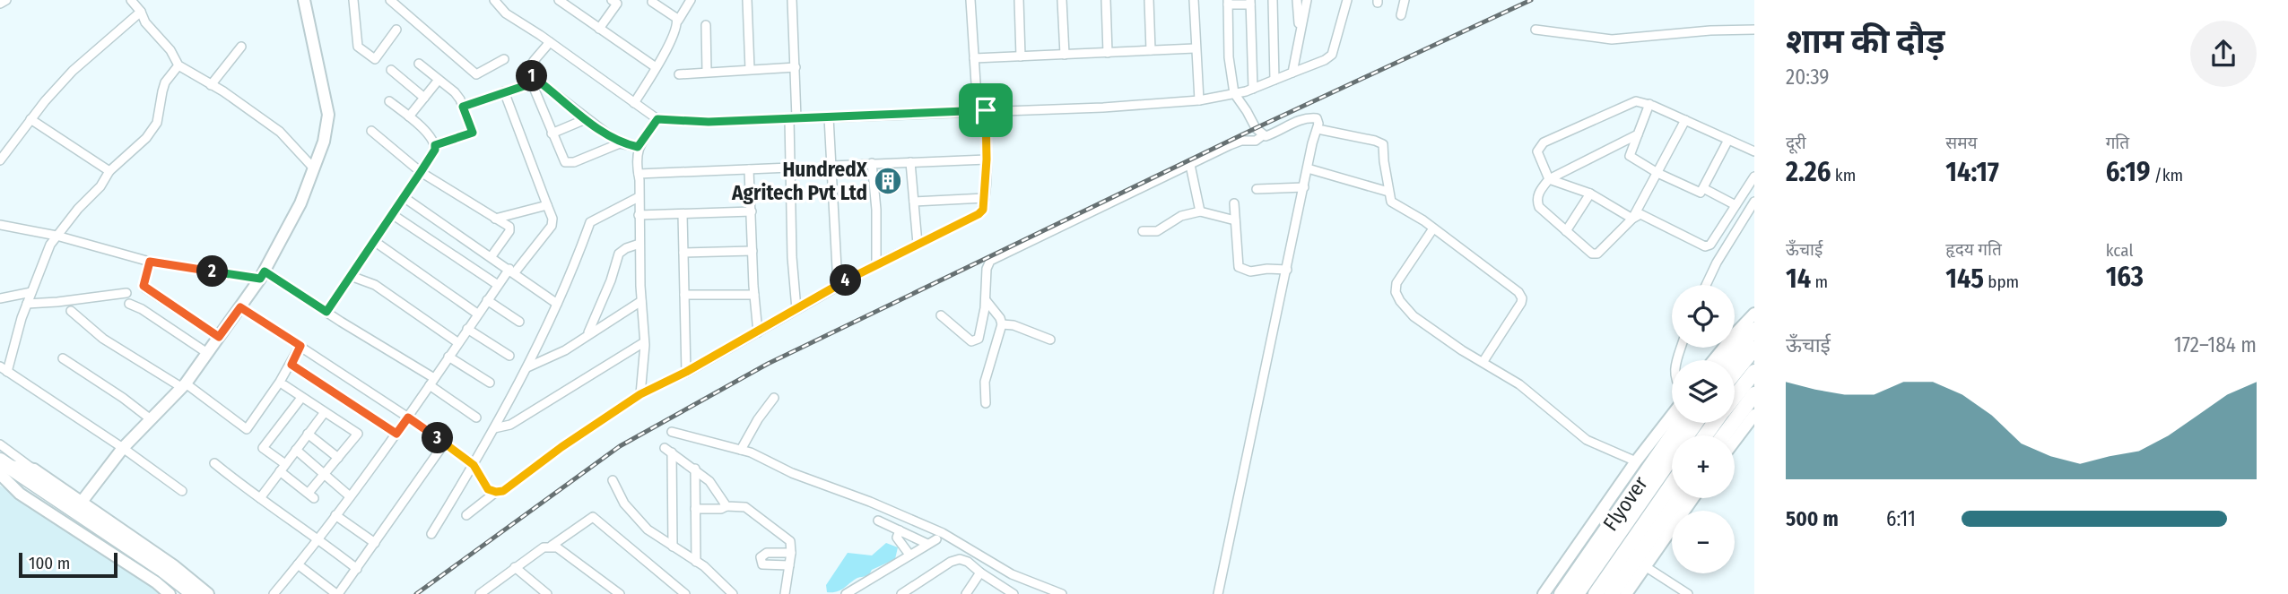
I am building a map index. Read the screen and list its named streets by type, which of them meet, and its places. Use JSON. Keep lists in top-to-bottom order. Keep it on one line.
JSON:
{"streets":{"highway":["Flyover"]},"places":{"building":["HundredX Agritech Pvt Ltd"]},"scale_bar":"100 m","page":{"heading":["शाम की दौड़","20:39"],"pins":["1","2","4","3"],"stats":[["दूरी","2.26 km"],["समय","14:17"],["गति","6:19 /km"],["ऊँचाई","14 m"],["हृदय गति","145 bpm"],["kcal","163"]],"map_buttons":["+","−"],"chart":["ऊँचाई","172–184 m"],"list":[{"name":"500 m","note":"6:11"}],"scale":"100 m"}}
